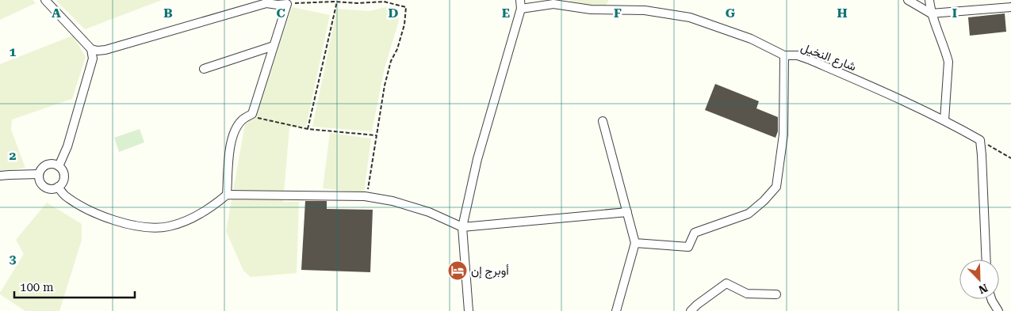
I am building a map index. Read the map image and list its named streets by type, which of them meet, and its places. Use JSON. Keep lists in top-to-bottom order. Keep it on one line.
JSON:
{"streets":{"street":["شارع النخيل"]},"places":{"hotel":["أوبرج إن"]},"scale_bar":"100 m","north":"bottom right","grid":{"columns":["A","B","C","D","E","F","G","H","I"],"rows":["1","2","3"]}}
